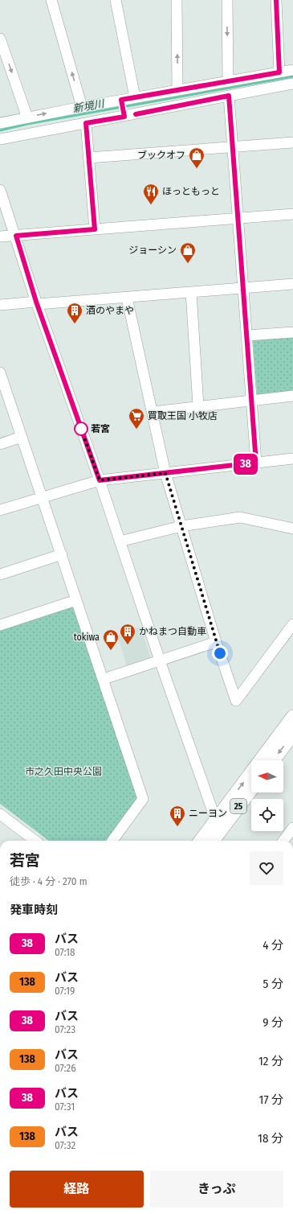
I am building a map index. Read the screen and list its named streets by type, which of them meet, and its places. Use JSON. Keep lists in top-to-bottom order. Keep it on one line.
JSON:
{"streets":{"main road":["25"]},"water":["新境川"],"parks":["市之久田中央公園"],"places":{"shop":["ブックオフ","ジョーシン","tokiwa"],"restaurant":["ほっともっと"],"building":["酒のやまや","かねまつ自動車","ニーヨン"],"other":["若宮"],"supermarket":["買取王国 小牧店"]},"lines":["bus line 38"],"north":"left","page":{"on_map":"38","heading":[["若宮","徒歩 · 4 分 · 270 m"],"発車時刻"],"list":[{"mark":"38","name":"バス","note":"07:18","value":"4 分"},{"mark":"138","name":"バス","note":"07:19","value":"5 分"},{"mark":"38","name":"バス","note":"07:23","value":"9 分"},{"mark":"138","name":"バス","note":"07:26","value":"12 分"},{"mark":"38","name":"バス","note":"07:31","value":"17 分"},{"mark":"138","name":"バス","note":"07:32","value":"18 分"}],"buttons":["経路","きっぷ"]}}
